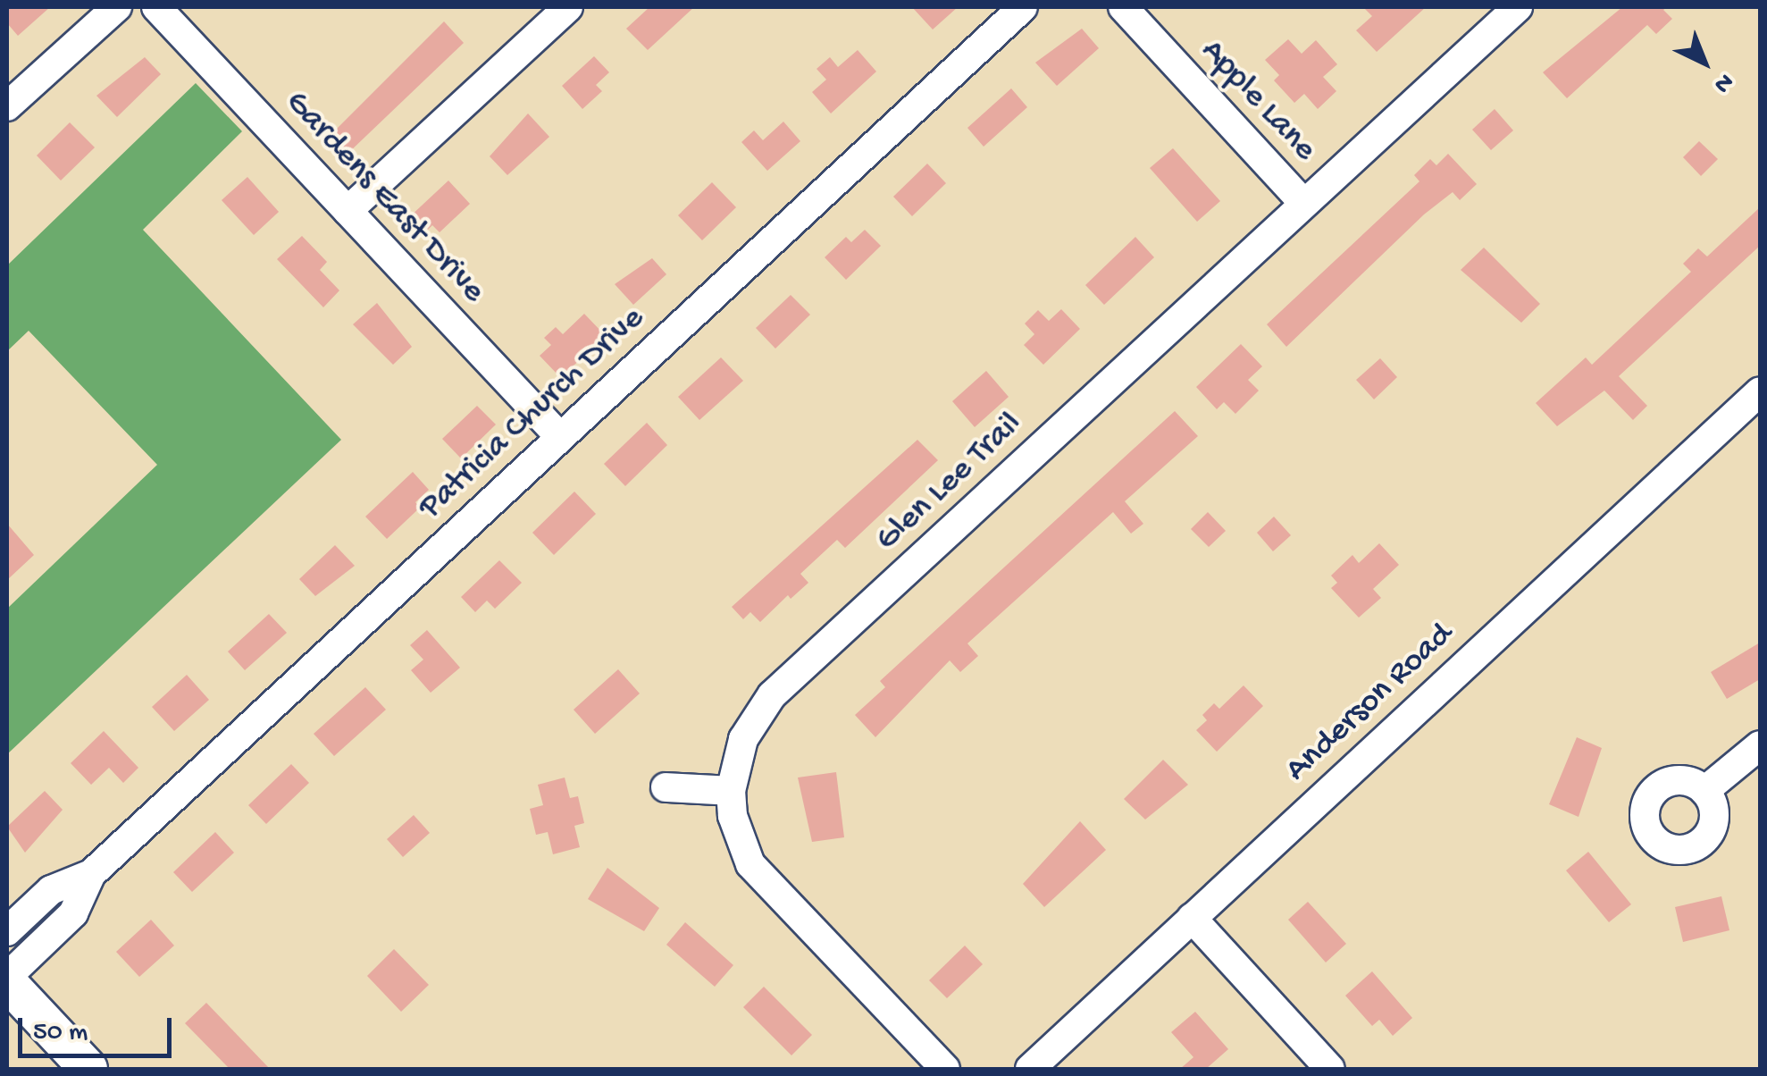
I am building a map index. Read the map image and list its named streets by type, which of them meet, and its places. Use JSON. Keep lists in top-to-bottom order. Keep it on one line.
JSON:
{"streets":{"street":["Apple Lane","Gardens East Drive","Patricia Church Drive","Glen Lee Trail","Anderson Road"]},"crossings":[["Apple Lane","Glen Lee Trail"],["Gardens East Drive","Patricia Church Drive"]],"scale_bar":"50 m","north":"bottom right"}
